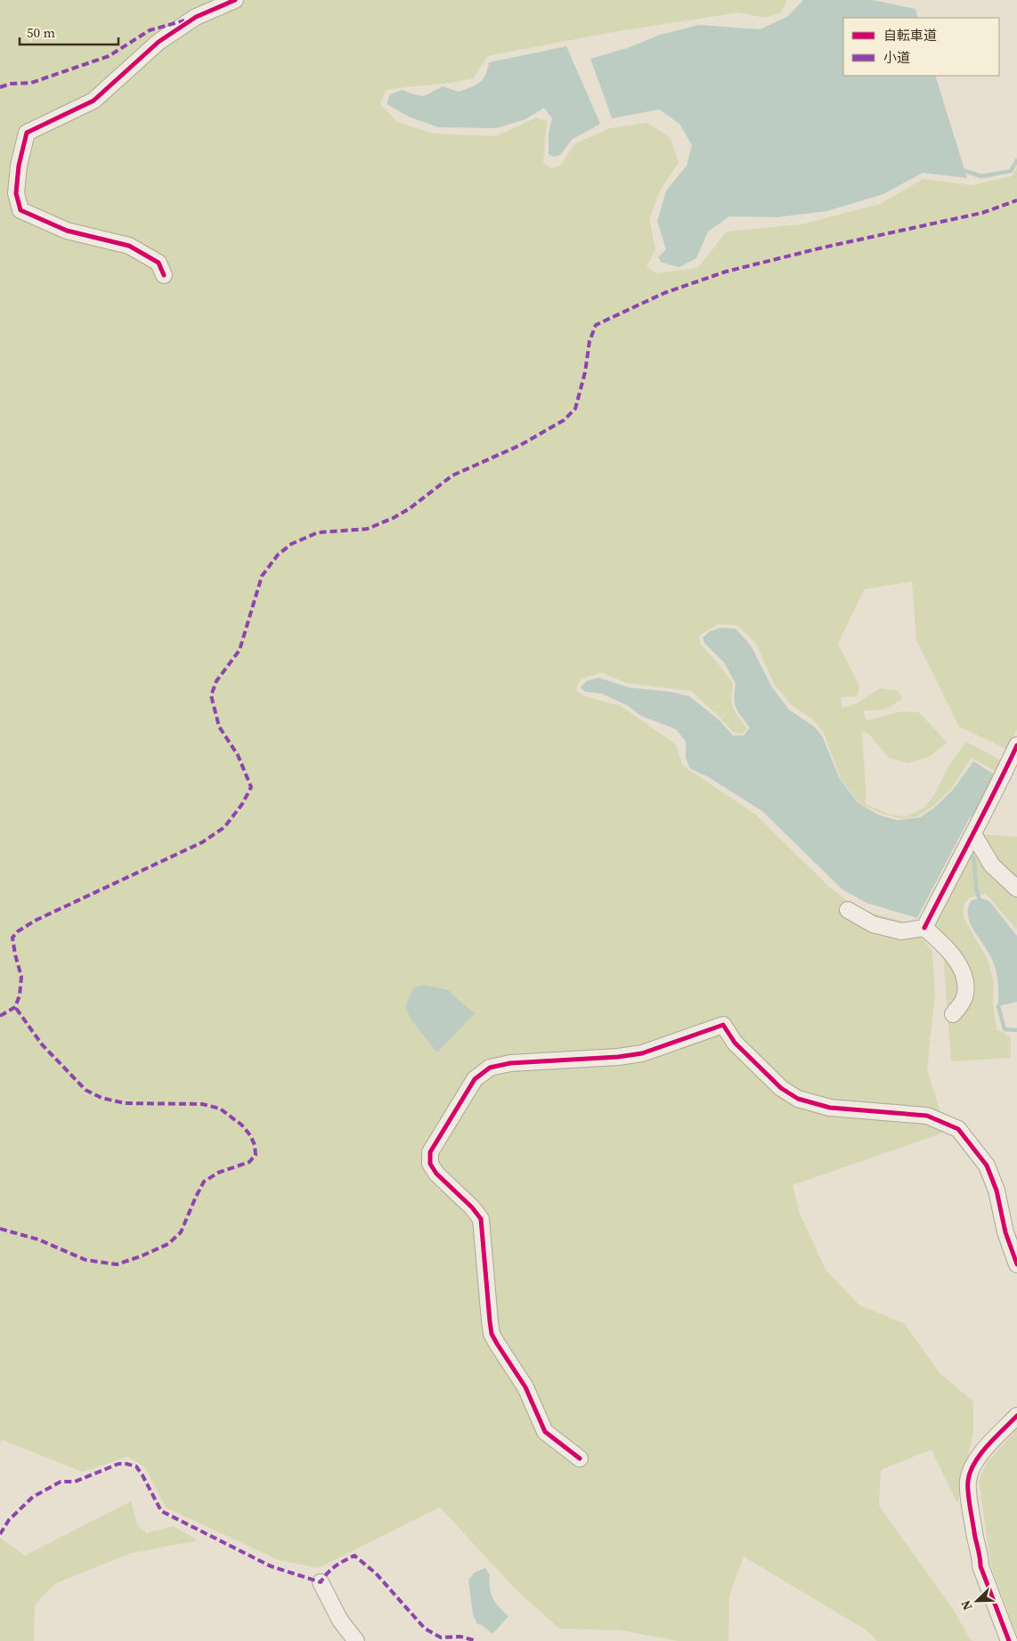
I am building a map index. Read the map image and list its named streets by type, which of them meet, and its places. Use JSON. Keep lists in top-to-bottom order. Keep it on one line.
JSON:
{"legend":["自転車道","小道"],"scale_bar":"50 m","north":"bottom left"}
